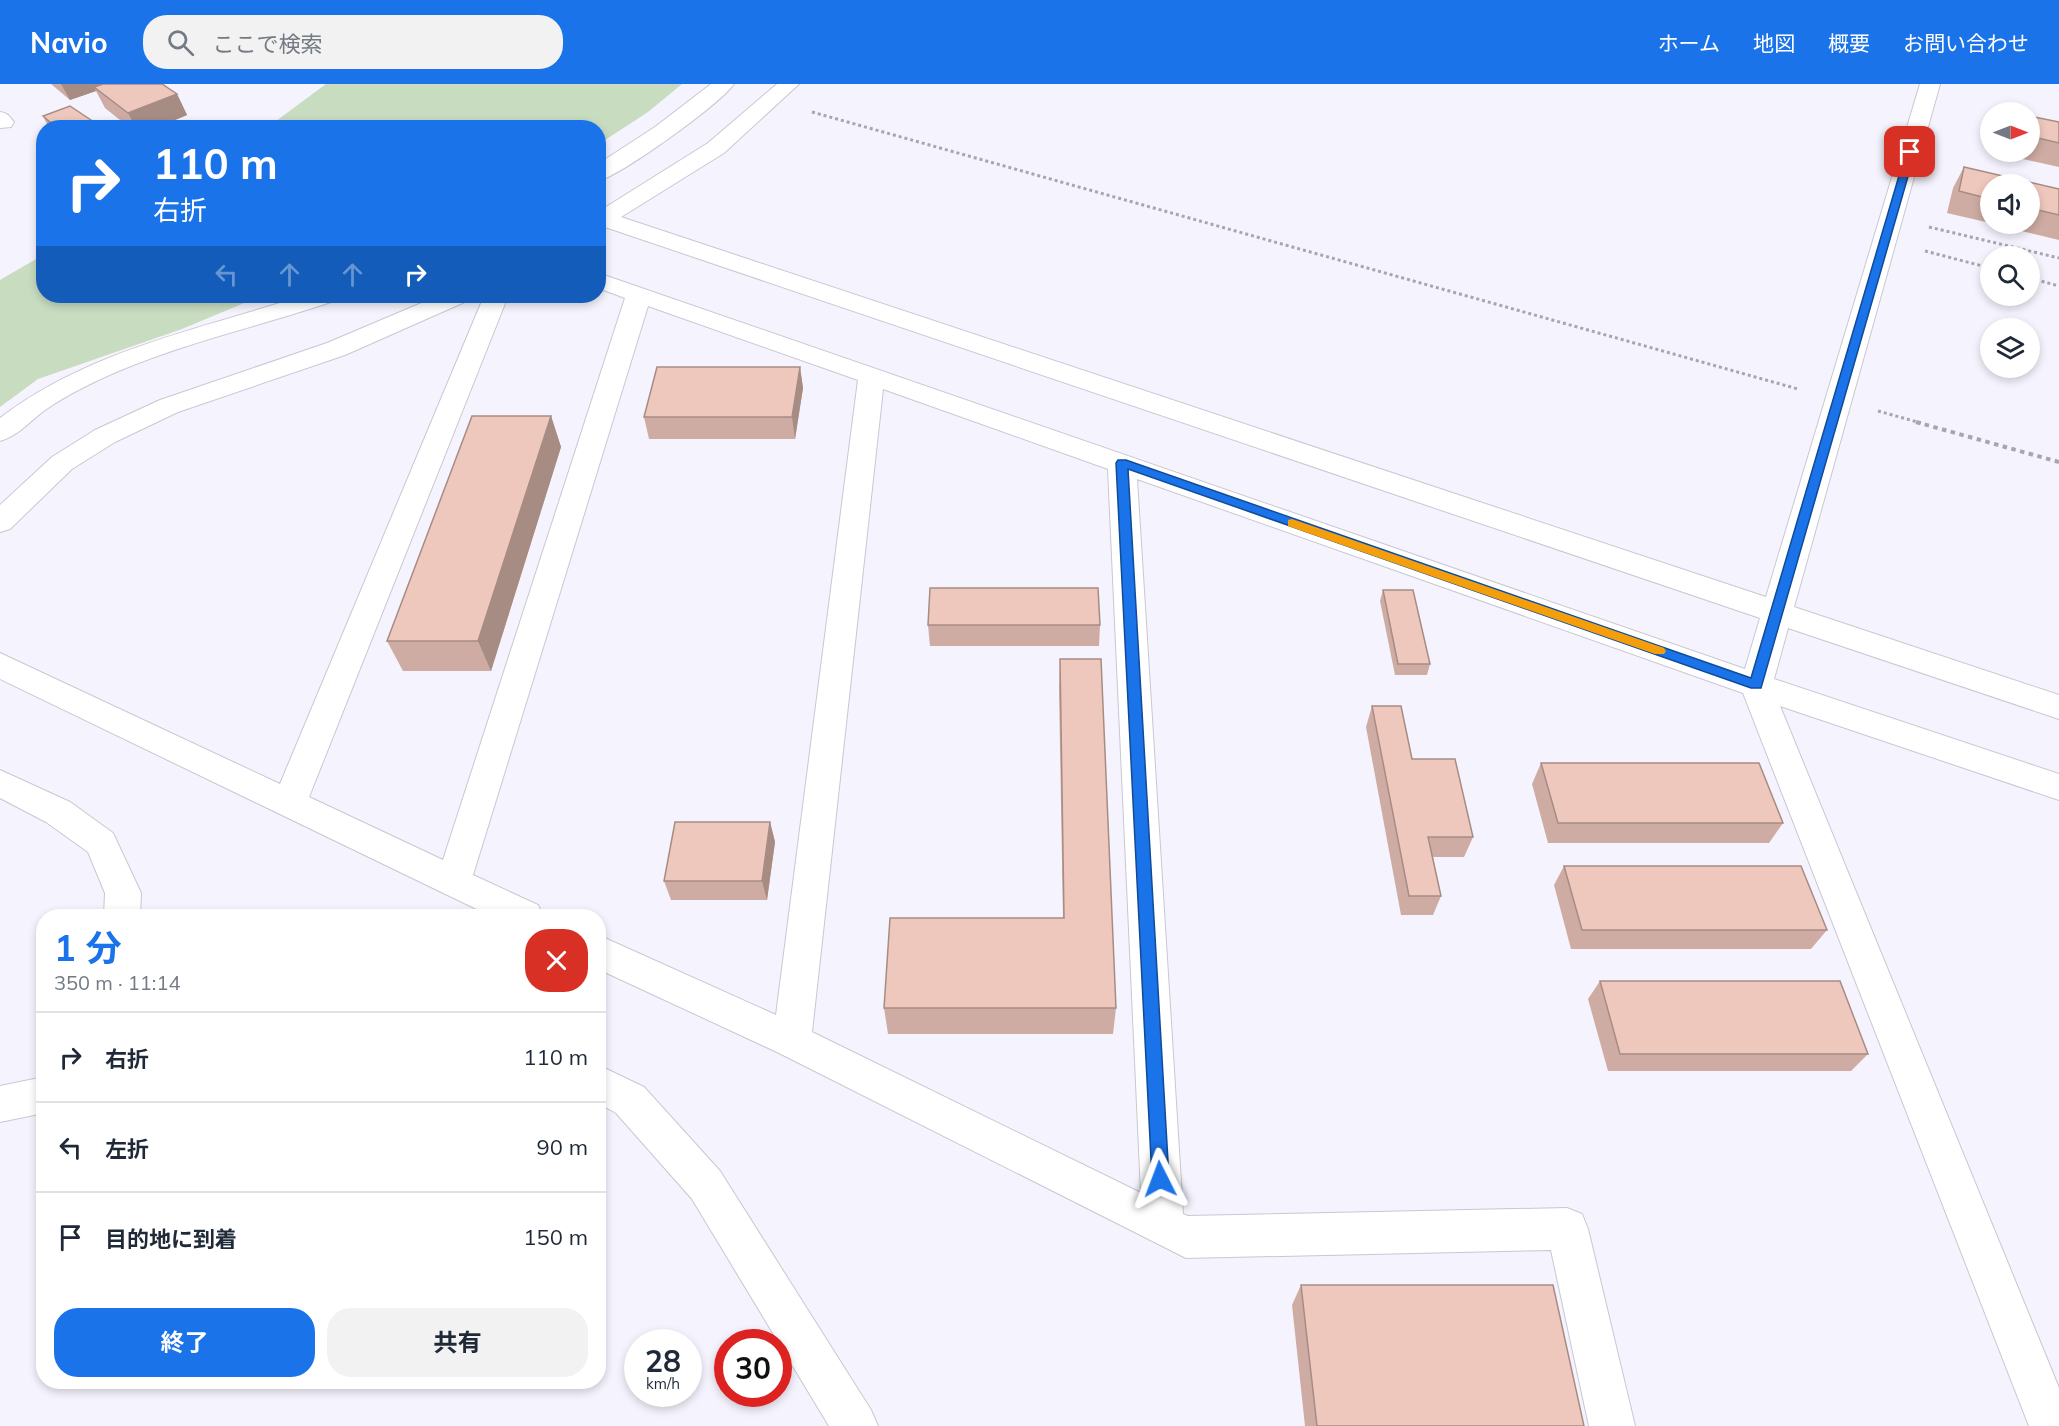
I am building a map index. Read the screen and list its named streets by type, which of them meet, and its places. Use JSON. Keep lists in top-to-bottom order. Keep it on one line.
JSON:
{"north":"right","page":{"header":"Navio","search":"ここで検索","nav":["ホーム","地図","概要","お問い合わせ"],"turn":["110 m","右折"],"heading":["1 分","350 m · 11:14"],"list":[{"name":"右折","value":"110 m"},{"name":"左折","value":"90 m"},{"name":"目的地に到着","value":"150 m"}],"buttons":["終了","共有"],"speed":"28 km/h","limit":"30"}}
